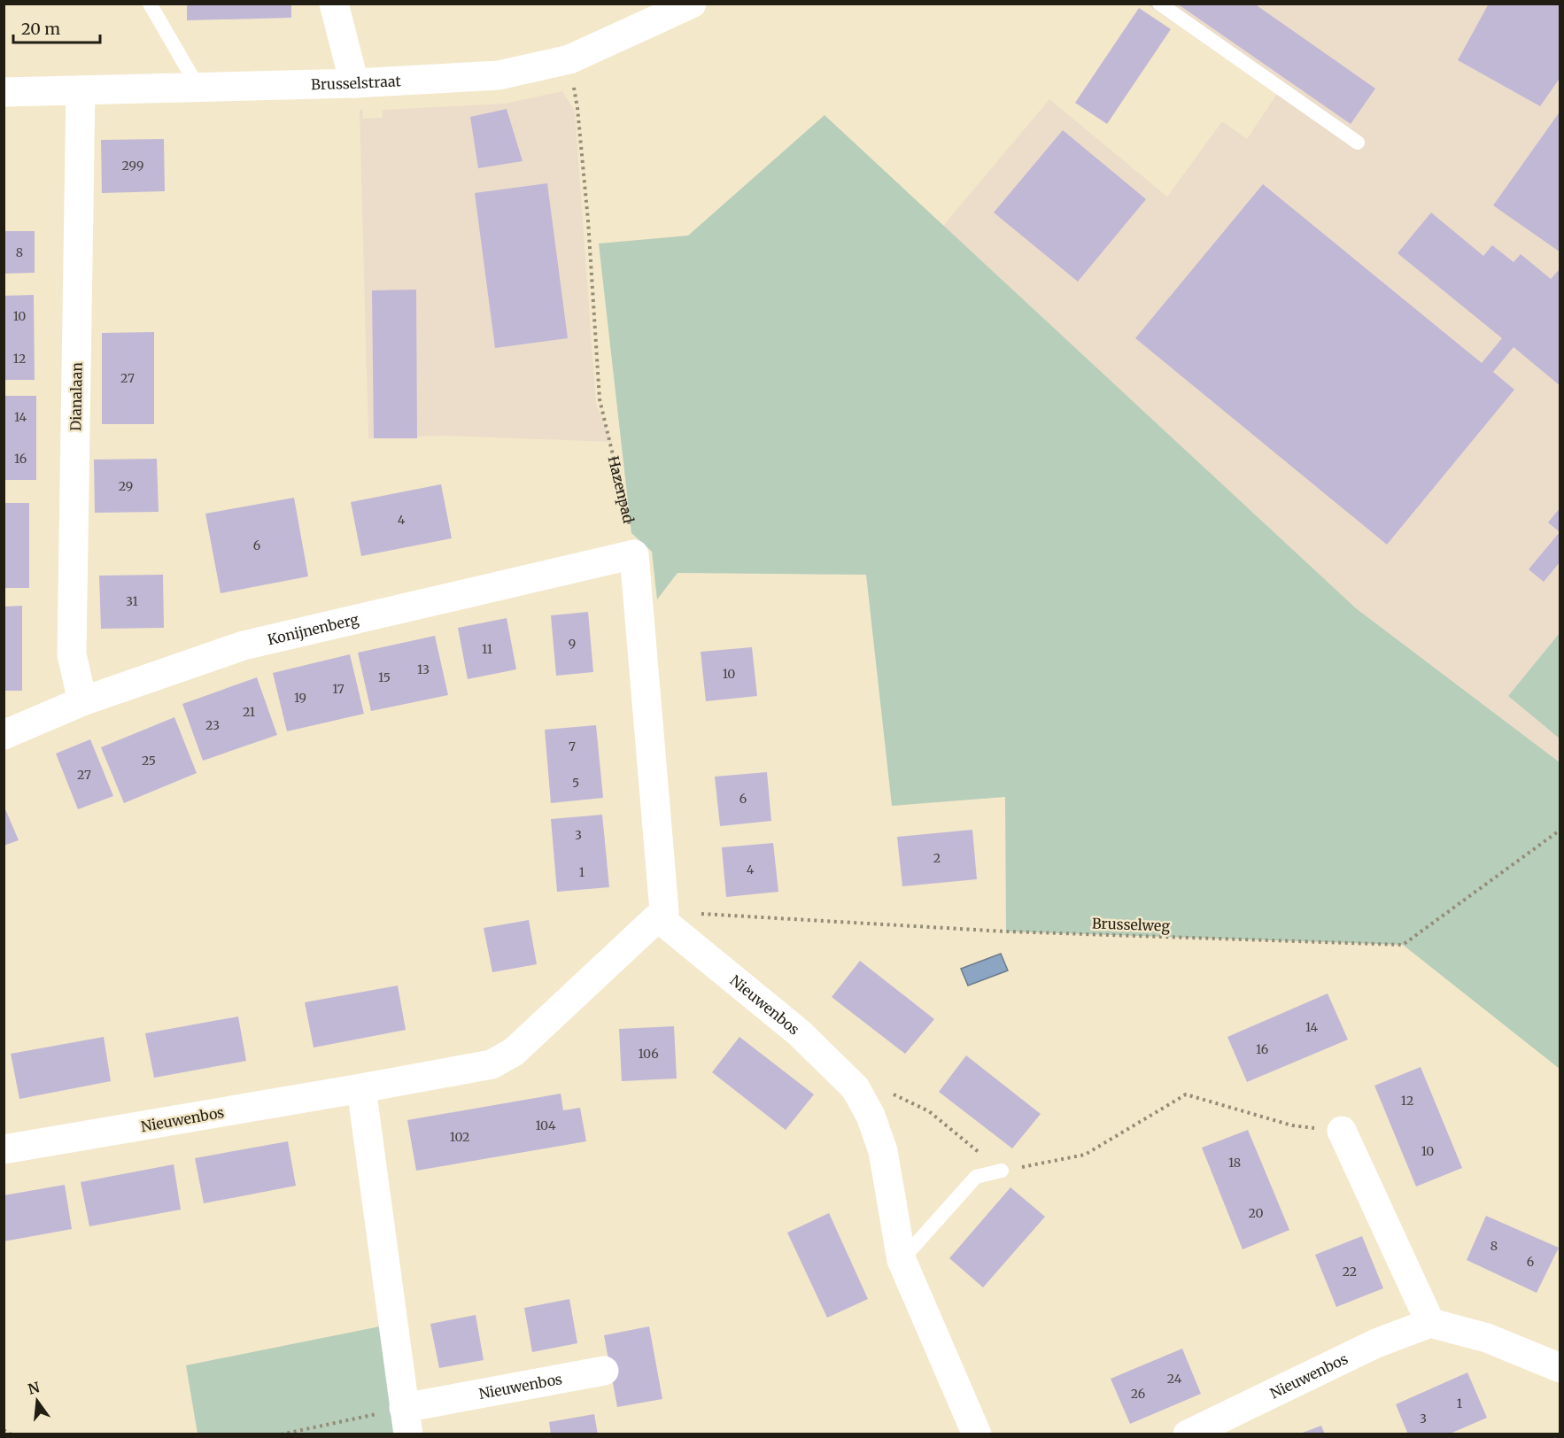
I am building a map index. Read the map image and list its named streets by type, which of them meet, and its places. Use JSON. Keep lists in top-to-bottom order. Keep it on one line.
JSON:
{"streets":{"street":["Brusselstraat","Dianalaan","Konijnenberg","Nieuwenbos"],"path":["Hazenpad","Brusselweg"]},"crossings":[["Brusselstraat","Dianalaan"],["Brusselstraat","Hazenpad"],["Dianalaan","Konijnenberg"],["Hazenpad","Konijnenberg"],["Brusselweg","Nieuwenbos"]],"house_numbers":["299","8","10","12","27","14","16","29","4","6","31","9","11","13","10","15","17","19","21","23","7","25","27","5","6","3","2","4","1","14","16","106","12","104","102","10","18","20","8","6","22","24","26","1","3"],"scale_bar":"20 m","north":"top"}
